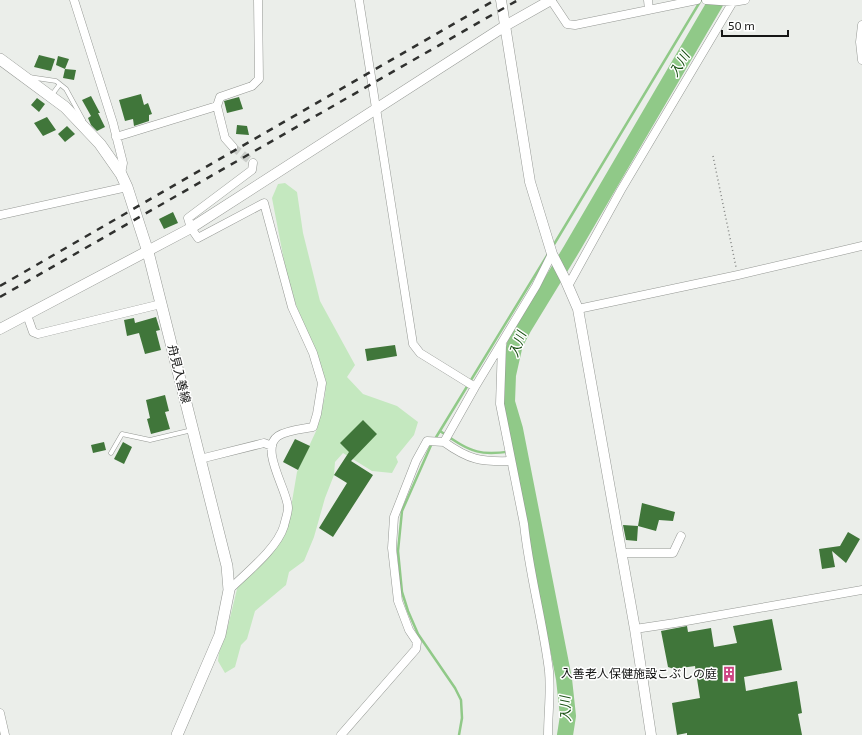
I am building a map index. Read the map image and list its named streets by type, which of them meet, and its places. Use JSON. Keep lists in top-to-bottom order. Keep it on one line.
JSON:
{"streets":{"main road":["舟見入善線"]},"water":["入川"],"places":{"building":["入善老人保健施設こぶしの庭"]},"scale_bar":"50 m"}
